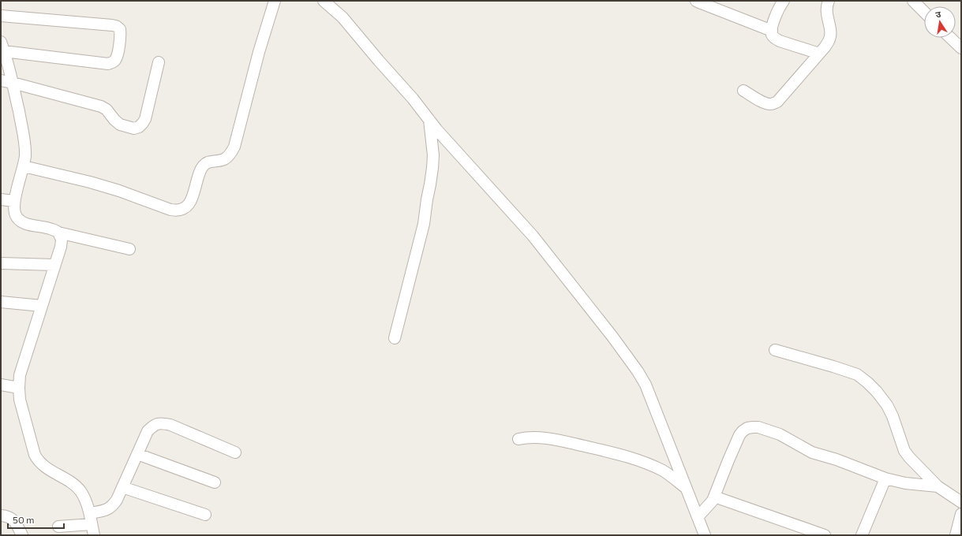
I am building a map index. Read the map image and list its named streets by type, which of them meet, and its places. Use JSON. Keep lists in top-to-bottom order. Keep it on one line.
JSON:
{"scale_bar":"50 m","north":"top"}
